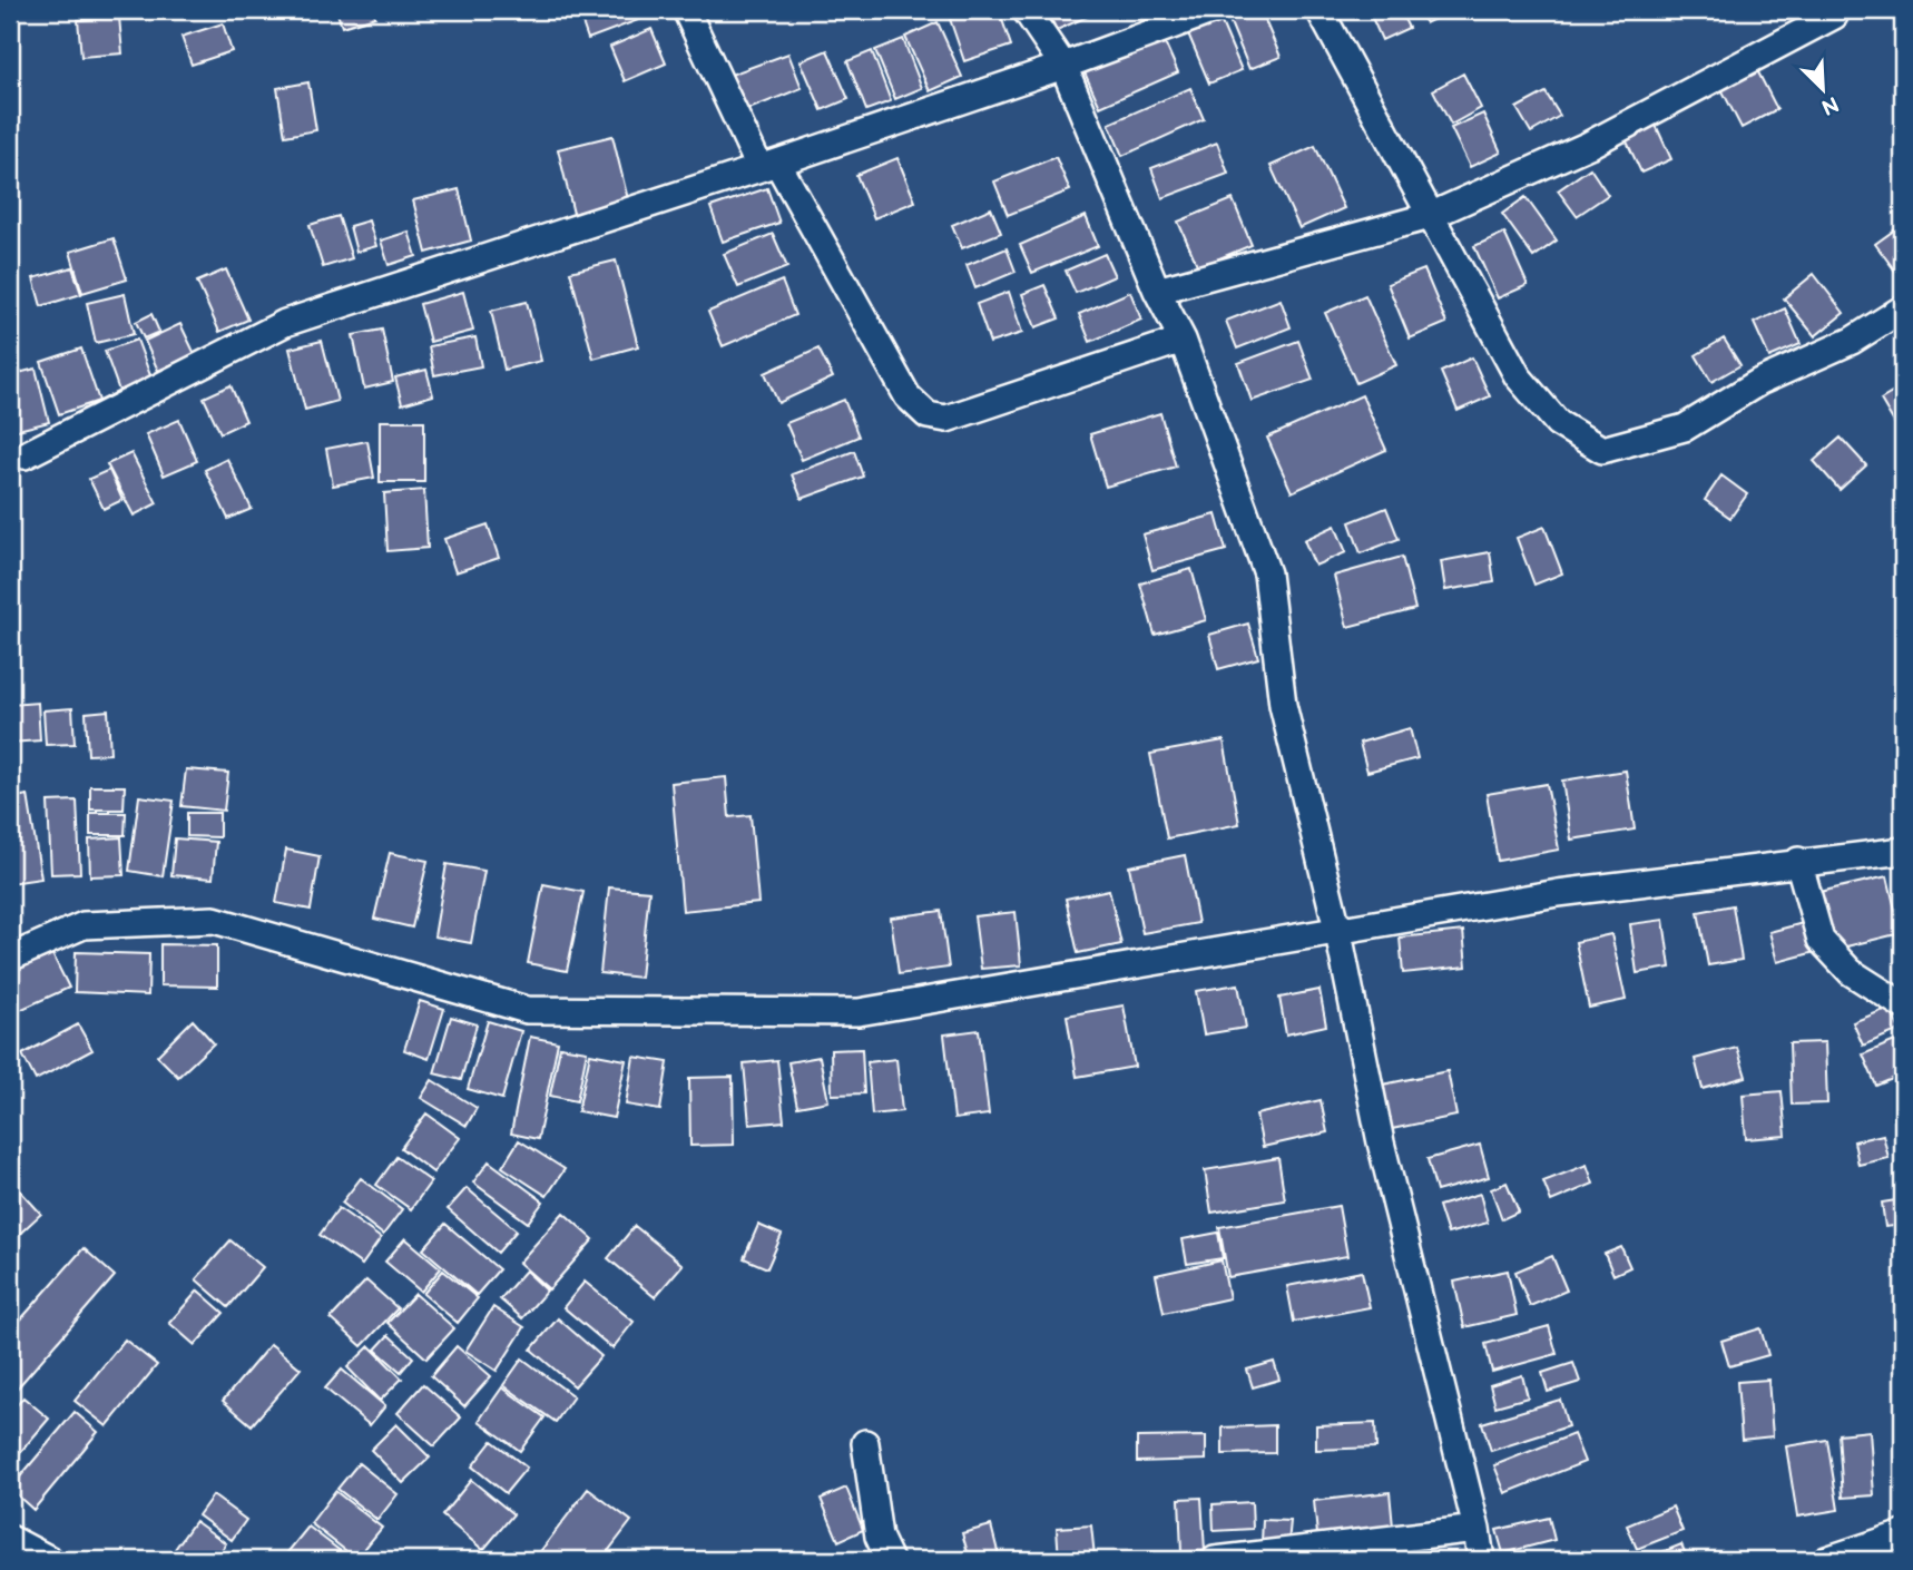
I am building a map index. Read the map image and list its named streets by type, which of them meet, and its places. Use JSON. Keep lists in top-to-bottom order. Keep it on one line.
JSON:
{"north":"bottom right"}
